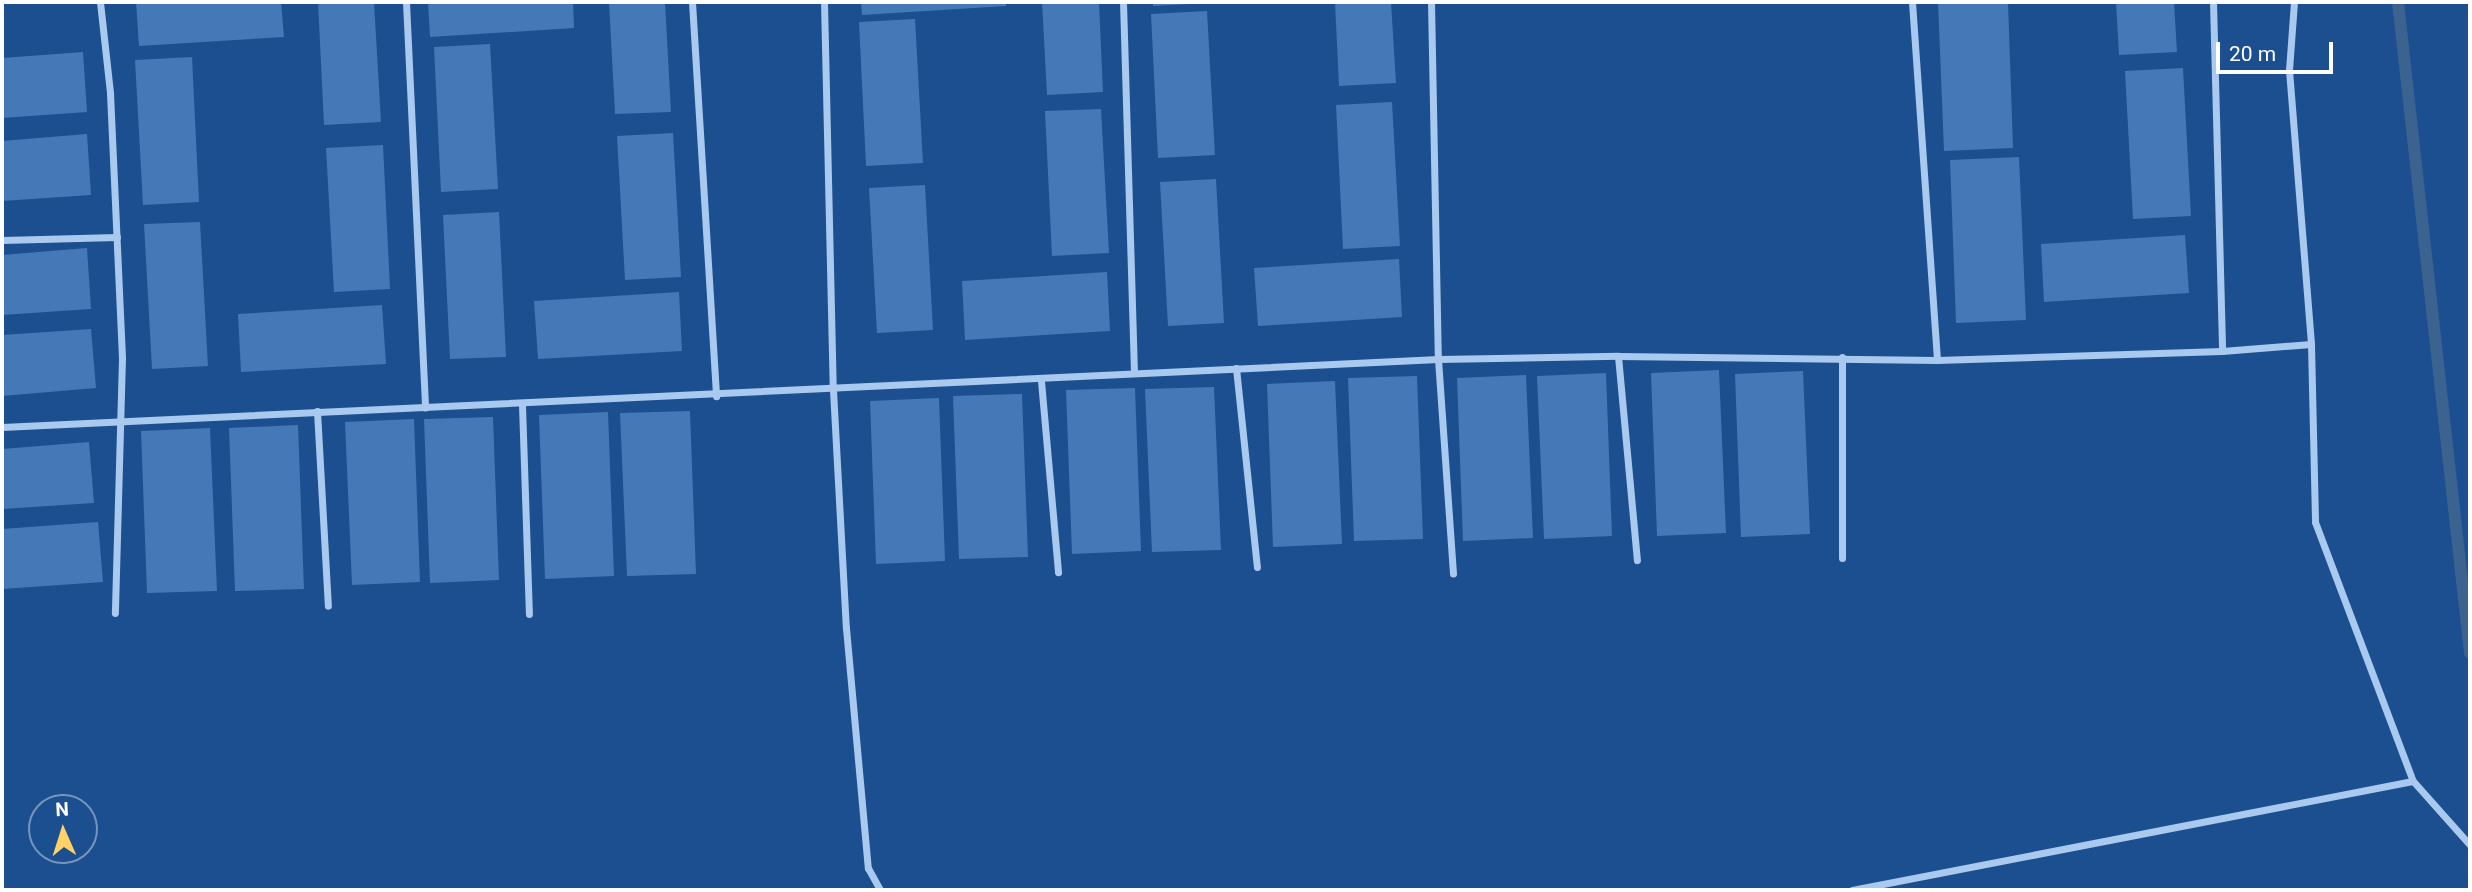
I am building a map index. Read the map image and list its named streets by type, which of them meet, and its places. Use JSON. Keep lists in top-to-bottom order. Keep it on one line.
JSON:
{"scale_bar":"20 m","north":"top"}
